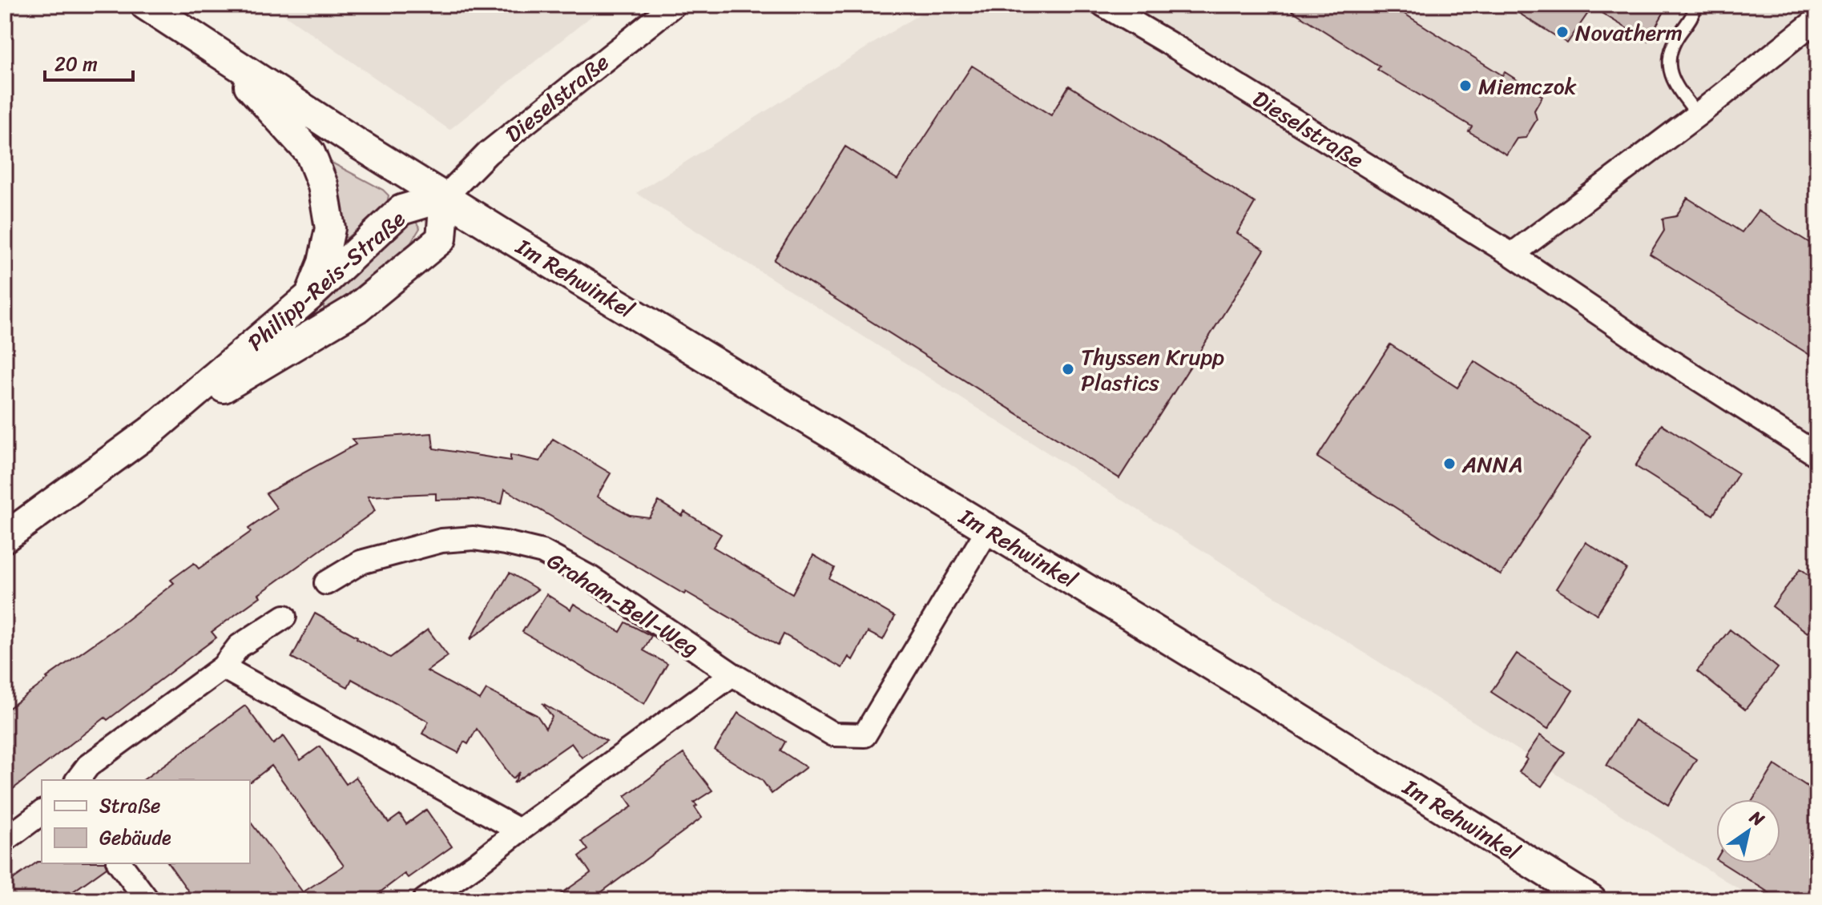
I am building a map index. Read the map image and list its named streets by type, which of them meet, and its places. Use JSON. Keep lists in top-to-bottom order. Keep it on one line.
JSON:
{"streets":{"street":["Dieselstraße","Im Rehwinkel","Philipp-Reis-Straße","Graham-Bell-Weg"]},"crossings":[["Dieselstraße","Im Rehwinkel"],["Dieselstraße","Philipp-Reis-Straße"],["Im Rehwinkel","Philipp-Reis-Straße"],["Im Rehwinkel","Graham-Bell-Weg"]],"places":["Novatherm","Miemczok","Thyssen Krupp Plastics","ANNA"],"legend":["Straße","Gebäude"],"scale_bar":"20 m","north":"top right"}
